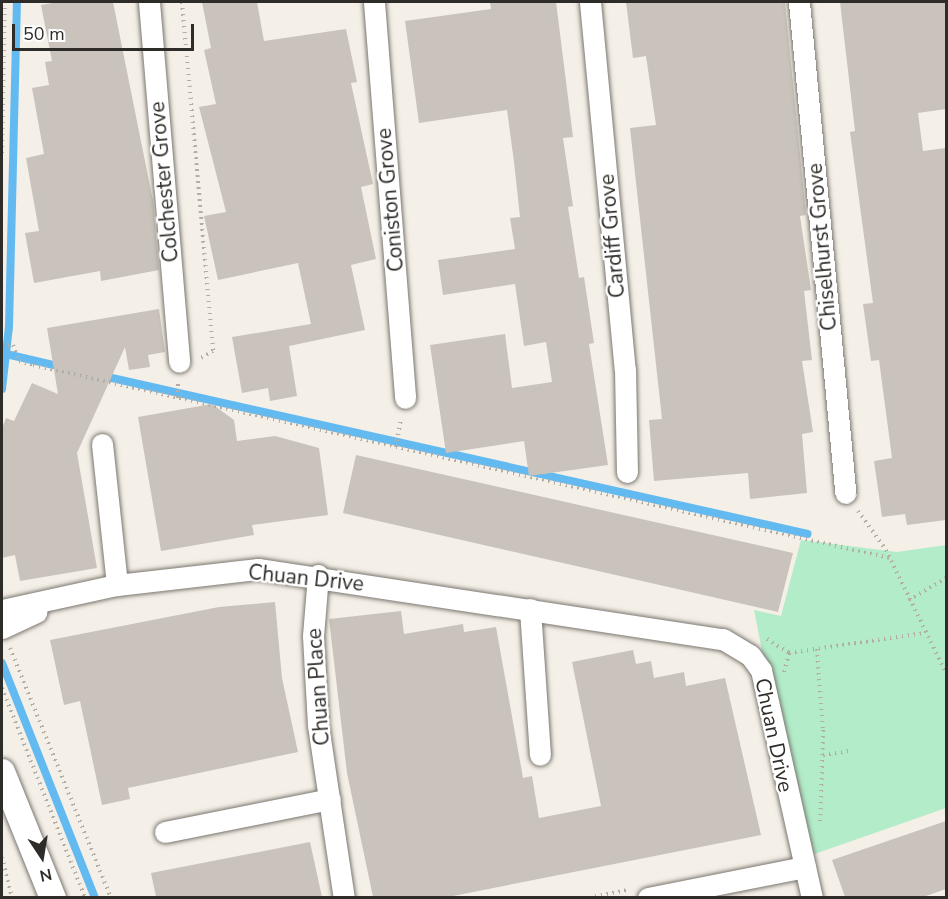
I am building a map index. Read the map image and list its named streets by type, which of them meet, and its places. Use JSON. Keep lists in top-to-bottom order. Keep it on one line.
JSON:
{"streets":{"street":["Colchester Grove","Coniston Grove","Cardiff Grove","Chiselhurst Grove","Chuan Drive","Chuan Place"]},"crossings":[["Chuan Drive","Chuan Place"]],"scale_bar":"50 m","north":"bottom"}
